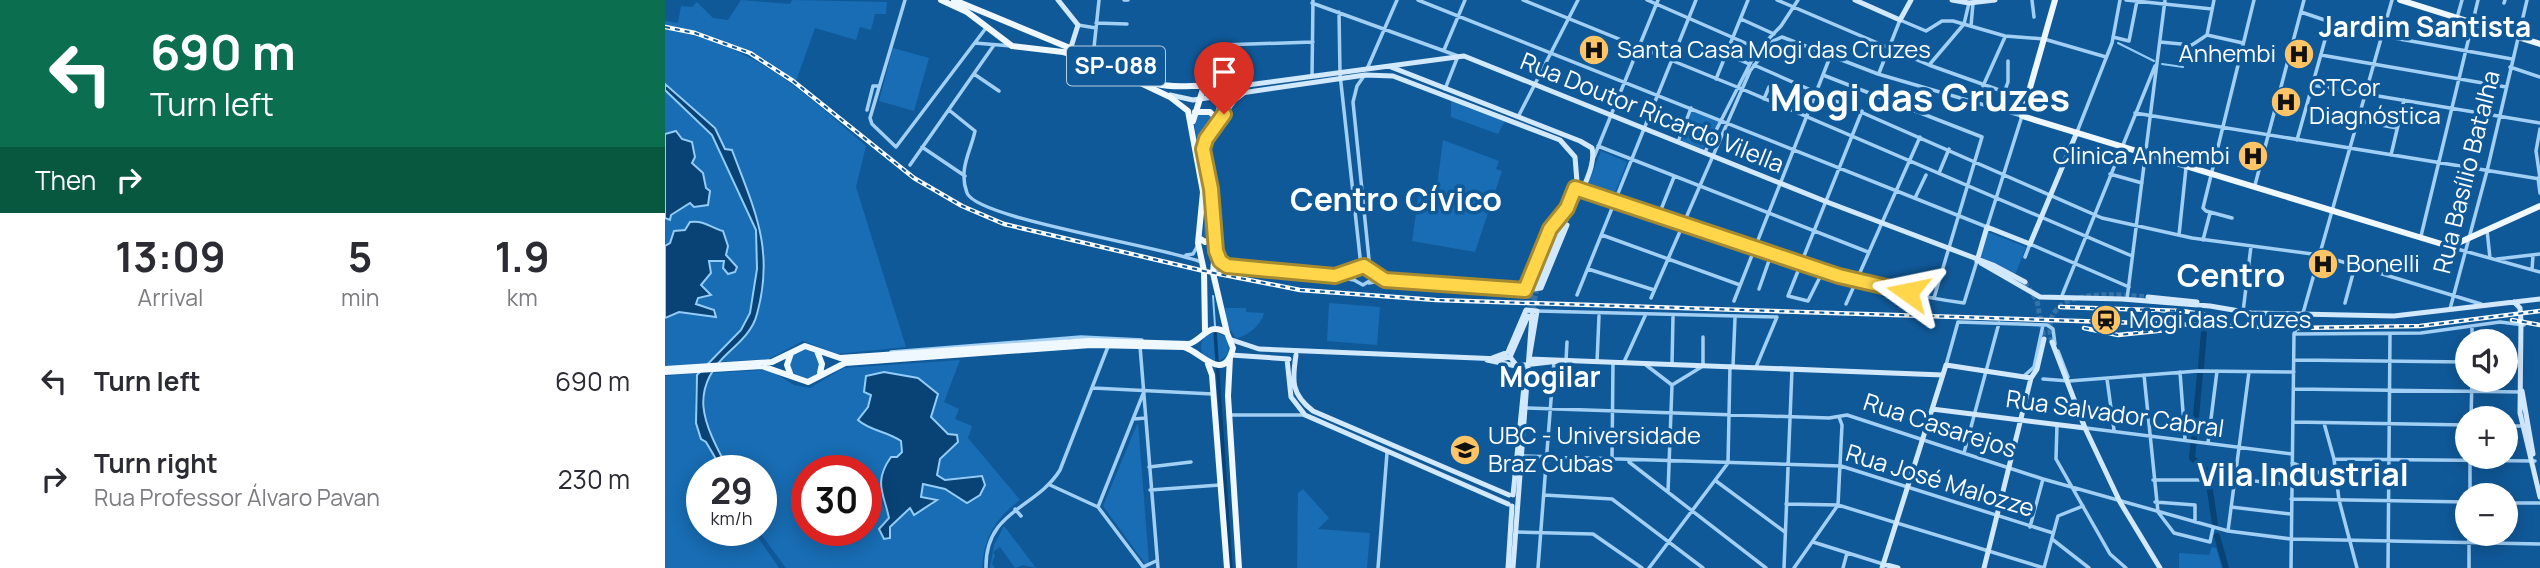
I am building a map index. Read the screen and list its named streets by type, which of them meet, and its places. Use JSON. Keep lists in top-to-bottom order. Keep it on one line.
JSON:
{"streets":{"main road":["SP-088","Rua Doutor Ricardo Vilella","Rua Salvador Cabral"],"street":["Rua Basílio Batalha","Rua Casarejos","Rua José Malozze"]},"districts":["Jardim Santista","Mogi das Cruzes","Centro Cívico","Centro","Mogilar","Vila Industrial"],"places":{"hospital":["Santa Casa Mogi das Cruzes","Anhembi","CTCor Diagnóstica","Clinica Anhembi","Bonelli"],"station":["Mogi das Cruzes"],"school or university":["UBC - Universidade Braz Cubas"]},"page":{"turn":["690 m","Turn left"],"then":"Then","eta":["13:09","Arrival","5","min","1.9","km"],"map_buttons":["+","−"],"list":[{"name":"Turn left","value":"690 m"},{"name":"Turn right","note":"Rua Professor Álvaro Pavan","value":"230 m"}],"speed":"29 km/h","limit":"30"}}
